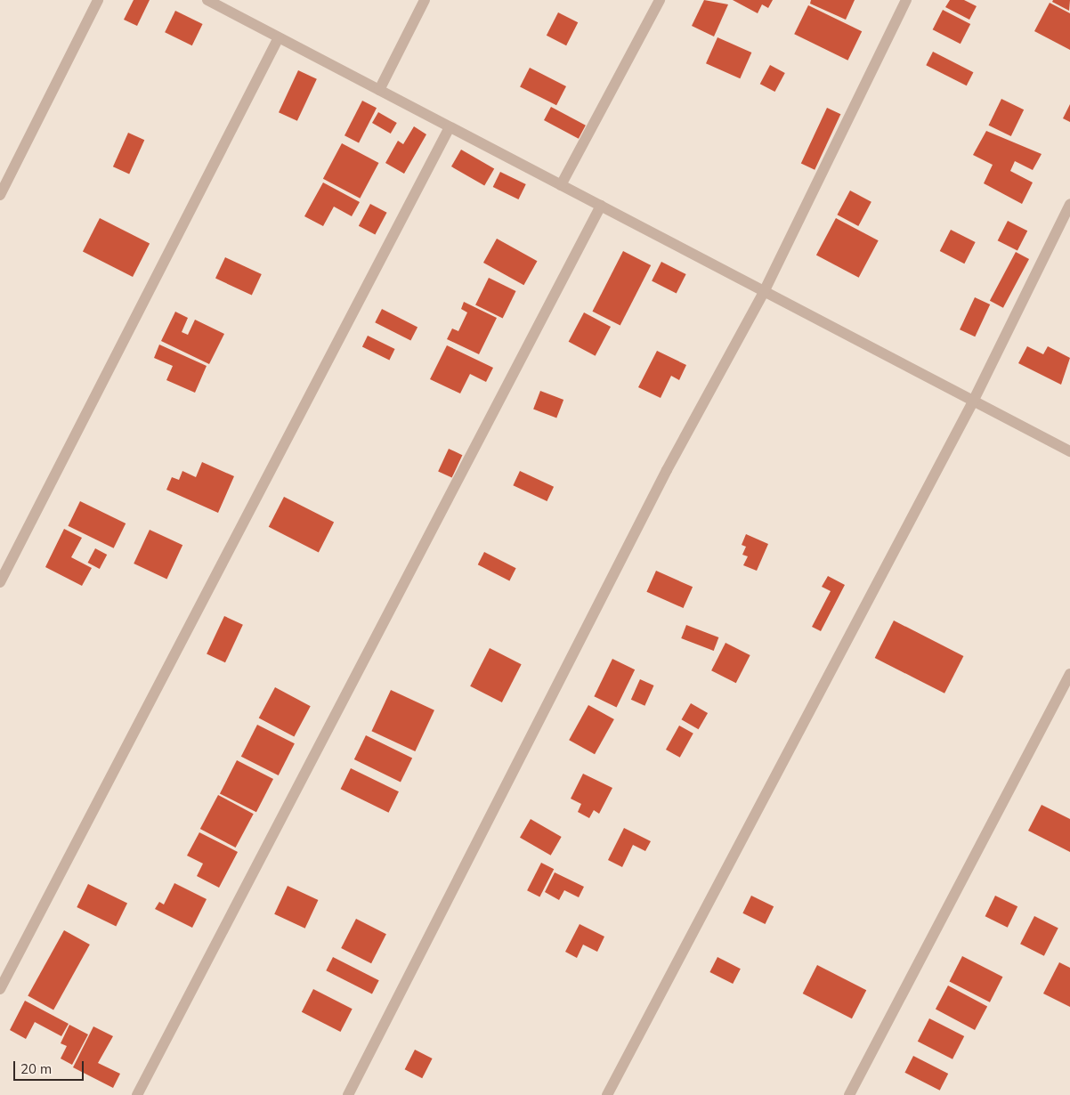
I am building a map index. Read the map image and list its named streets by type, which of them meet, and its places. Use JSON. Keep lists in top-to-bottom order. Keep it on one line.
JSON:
{"scale_bar":"20 m"}
